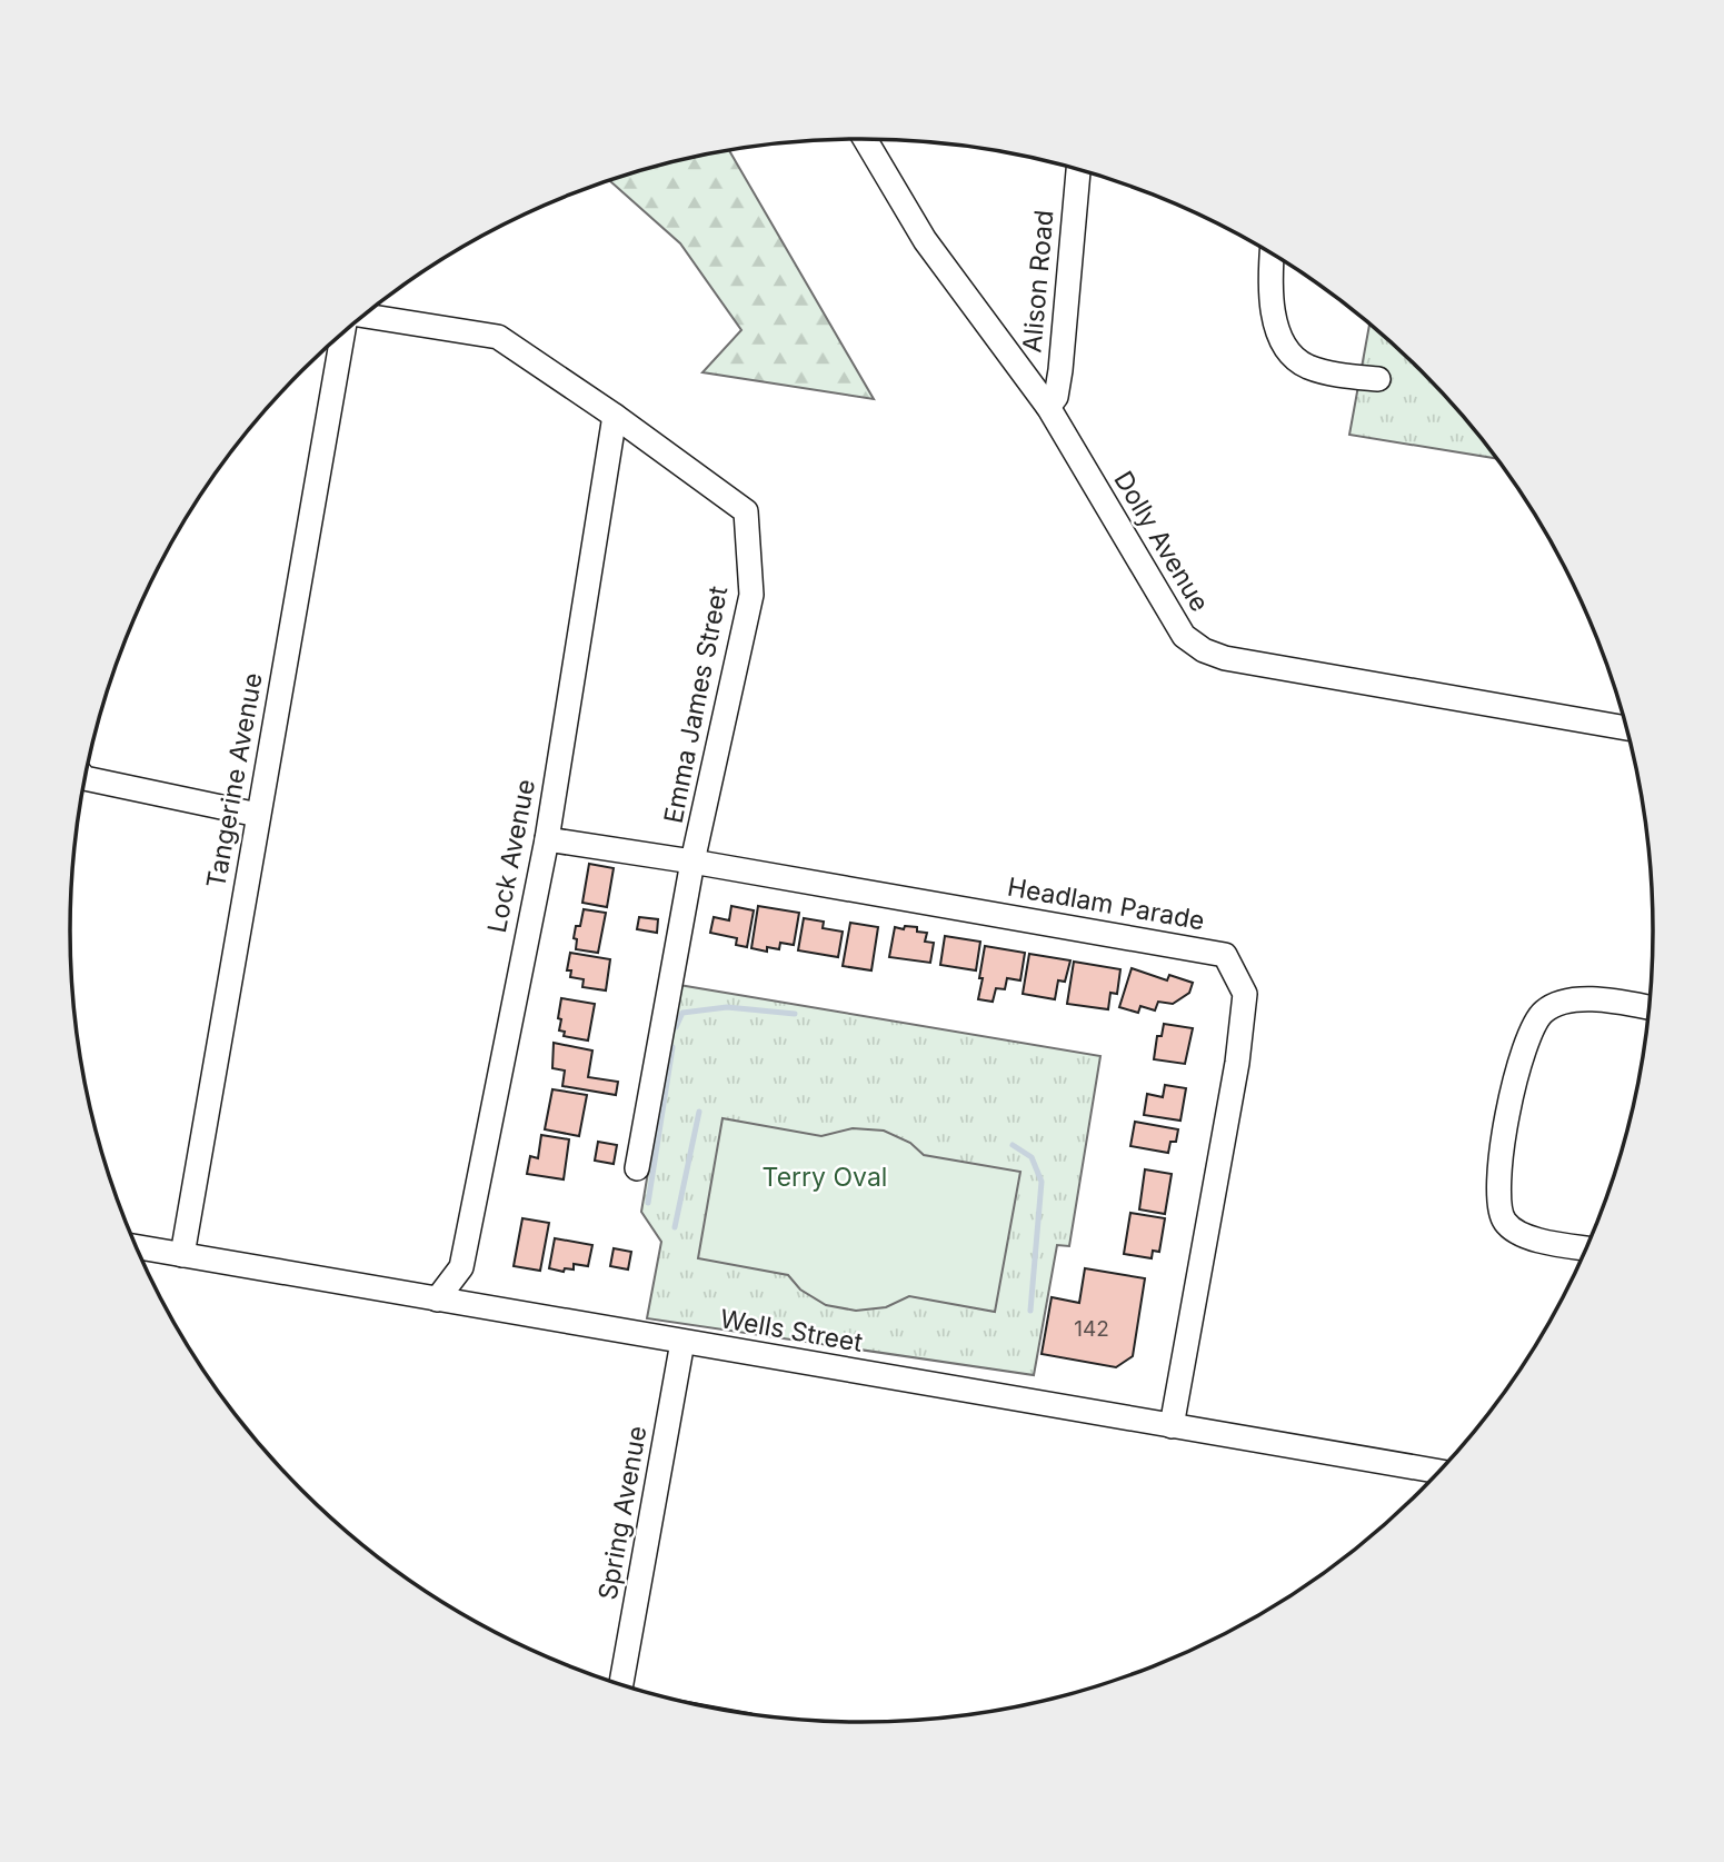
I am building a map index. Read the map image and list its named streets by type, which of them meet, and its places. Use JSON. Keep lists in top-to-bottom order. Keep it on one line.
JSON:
{"streets":{"street":["Alison Road","Dolly Avenue","Emma James Street","Tangerine Avenue","Lock Avenue","Headlam Parade","Wells Street","Spring Avenue"]},"crossings":[["Alison Road","Dolly Avenue"],["Emma James Street","Lock Avenue"],["Emma James Street","Headlam Parade"],["Tangerine Avenue","Wells Street"],["Lock Avenue","Headlam Parade"],["Lock Avenue","Wells Street"],["Headlam Parade","Wells Street"],["Wells Street","Spring Avenue"]],"parks":["Terry Oval"],"house_numbers":["142"]}
